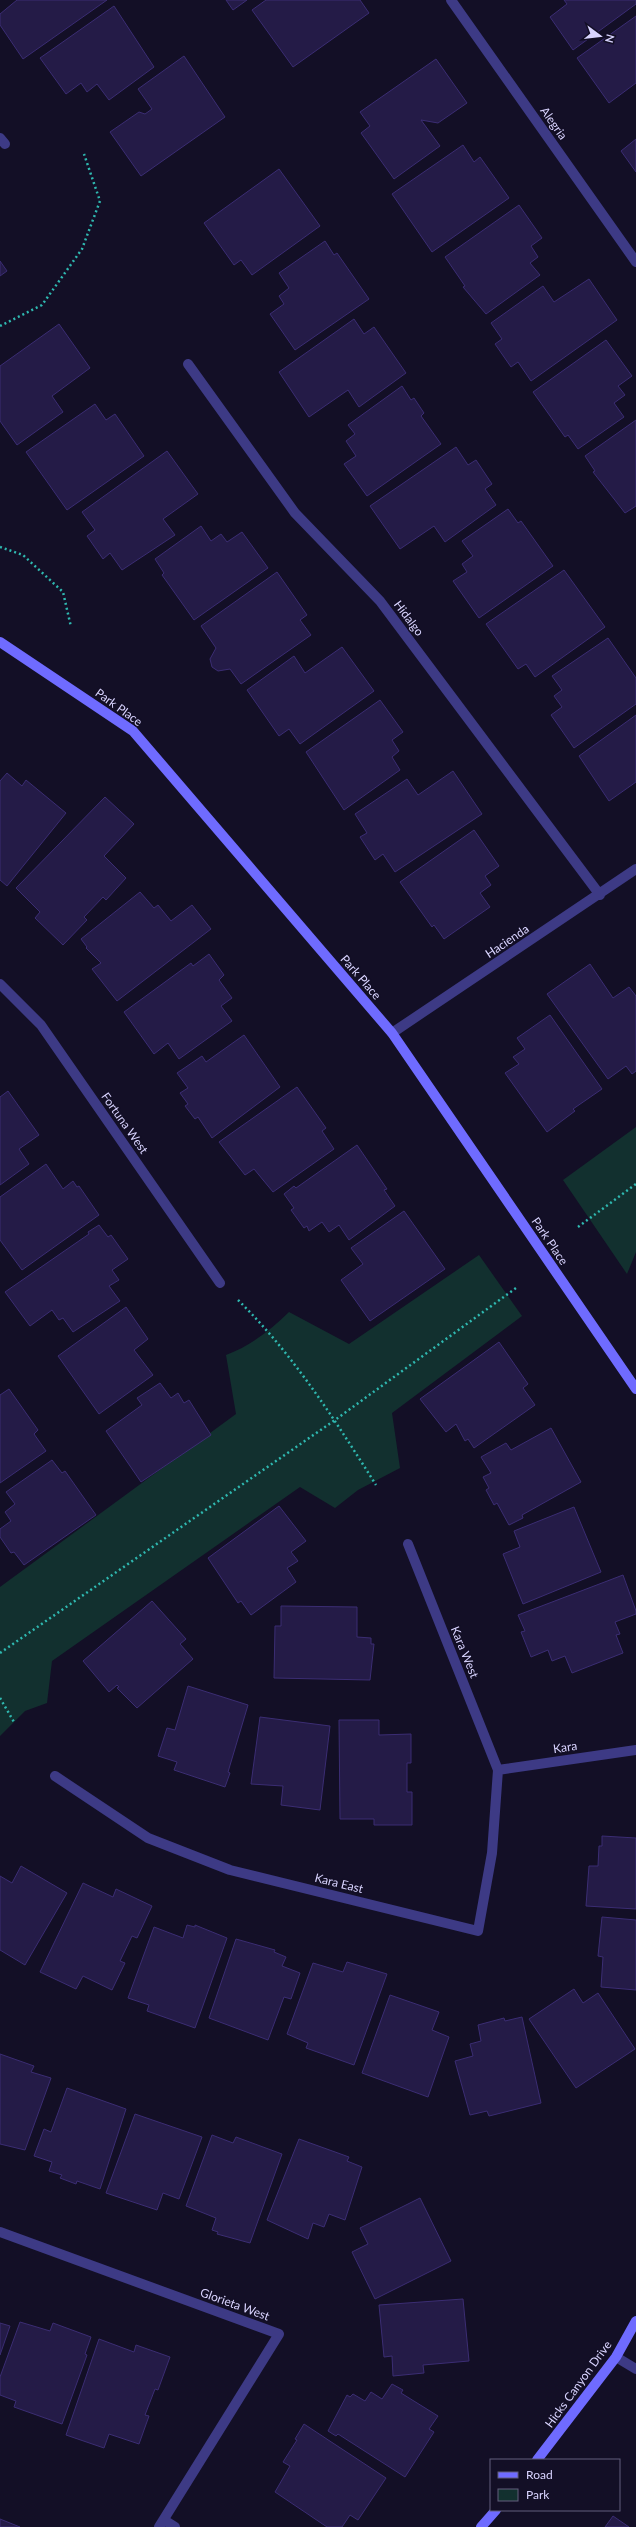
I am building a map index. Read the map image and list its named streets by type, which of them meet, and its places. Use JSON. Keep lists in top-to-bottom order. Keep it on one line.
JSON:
{"streets":{"street":["Alegria","Hidalgo","Park Place","Hacienda","Fortuna West","Kara West","Kara","Kara East","Glorieta West","Hicks Canyon Drive"]},"crossings":[["Hidalgo","Hacienda"],["Park Place","Hacienda"],["Kara West","Kara"],["Kara West","Kara East"],["Kara","Kara East"]],"legend":["Road","Park"],"north":"right"}
